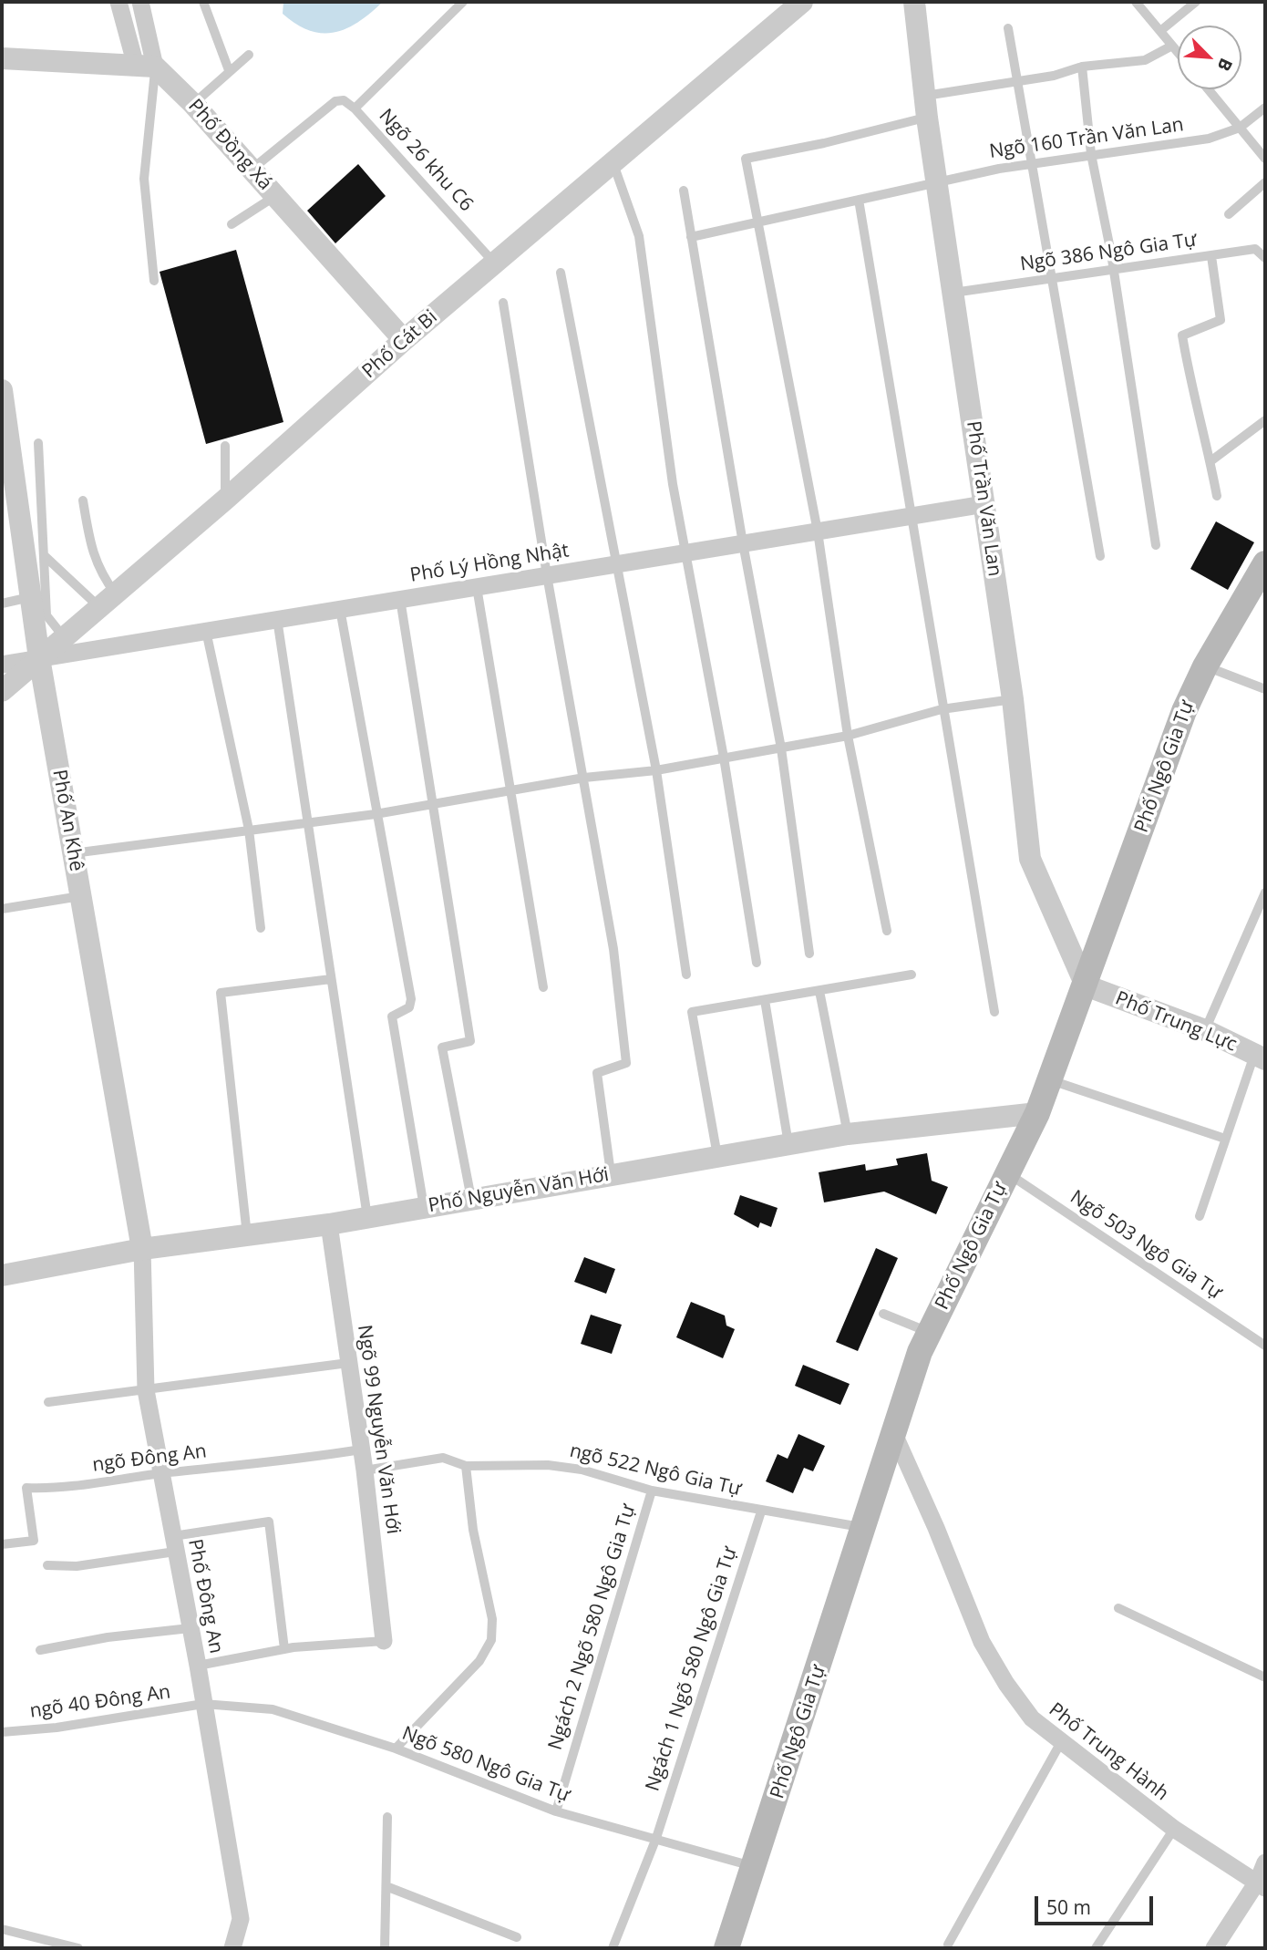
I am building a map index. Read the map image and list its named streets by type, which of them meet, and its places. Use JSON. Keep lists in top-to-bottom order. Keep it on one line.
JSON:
{"streets":{"main road":["Phố Ngô Gia Tự"],"street":["Phố Đồng Xá","Phố Cát Bi","Phố Trần Văn Lan","Phố Lý Hồng Nhật","Phố An Khê","Phố Trung Lực","Phố Nguyễn Văn Hới","Ngõ 99 Nguyễn Văn Hới","Phố Đông An","Phố Trung Hành"],"lane":["Ngõ 160 Trần Văn Lan","Ngõ 26 khu C6","Ngõ 386 Ngô Gia Tự","Ngõ 503 Ngô Gia Tự","ngõ Đông An","ngõ 522 Ngô Gia Tự","Ngách 2 Ngõ 580 Ngô Gia Tự","Ngách 1 Ngõ 580 Ngô Gia Tự","ngõ 40 Đông An","Ngõ 580 Ngô Gia Tự"]},"crossings":[["Ngõ 160 Trần Văn Lan","Phố Trần Văn Lan"],["Phố Đồng Xá","Phố Cát Bi"],["Ngõ 26 khu C6","Phố Cát Bi"],["Ngõ 386 Ngô Gia Tự","Phố Trần Văn Lan"],["Phố Cát Bi","Phố Lý Hồng Nhật"],["Phố Cát Bi","Phố An Khê"],["Phố Trần Văn Lan","Phố Lý Hồng Nhật"],["Phố Trần Văn Lan","Phố Ngô Gia Tự"],["Phố Trần Văn Lan","Phố Trung Lực"],["Phố Lý Hồng Nhật","Phố An Khê"],["Phố Ngô Gia Tự","Phố Trung Lực"],["Phố Ngô Gia Tự","Phố Nguyễn Văn Hới"],["Phố Ngô Gia Tự","Ngõ 503 Ngô Gia Tự"],["Phố Ngô Gia Tự","ngõ 522 Ngô Gia Tự"],["Phố Ngô Gia Tự","Phố Trung Hành"],["Phố Ngô Gia Tự","Ngõ 580 Ngô Gia Tự"],["Phố An Khê","Phố Nguyễn Văn Hới"],["Phố An Khê","Phố Đông An"],["Phố Nguyễn Văn Hới","Ngõ 99 Nguyễn Văn Hới"],["Phố Nguyễn Văn Hới","Phố Đông An"],["Ngõ 99 Nguyễn Văn Hới","ngõ Đông An"],["Ngõ 99 Nguyễn Văn Hới","ngõ 522 Ngô Gia Tự"],["ngõ Đông An","Phố Đông An"],["ngõ 522 Ngô Gia Tự","Ngách 2 Ngõ 580 Ngô Gia Tự"],["ngõ 522 Ngô Gia Tự","Ngách 1 Ngõ 580 Ngô Gia Tự"],["Phố Đông An","ngõ 40 Đông An"],["Phố Đông An","Ngõ 580 Ngô Gia Tự"],["Ngách 2 Ngõ 580 Ngô Gia Tự","Ngõ 580 Ngô Gia Tự"],["Ngách 1 Ngõ 580 Ngô Gia Tự","Ngõ 580 Ngô Gia Tự"],["ngõ 40 Đông An","Ngõ 580 Ngô Gia Tự"]],"scale_bar":"50 m","north":"bottom right"}
